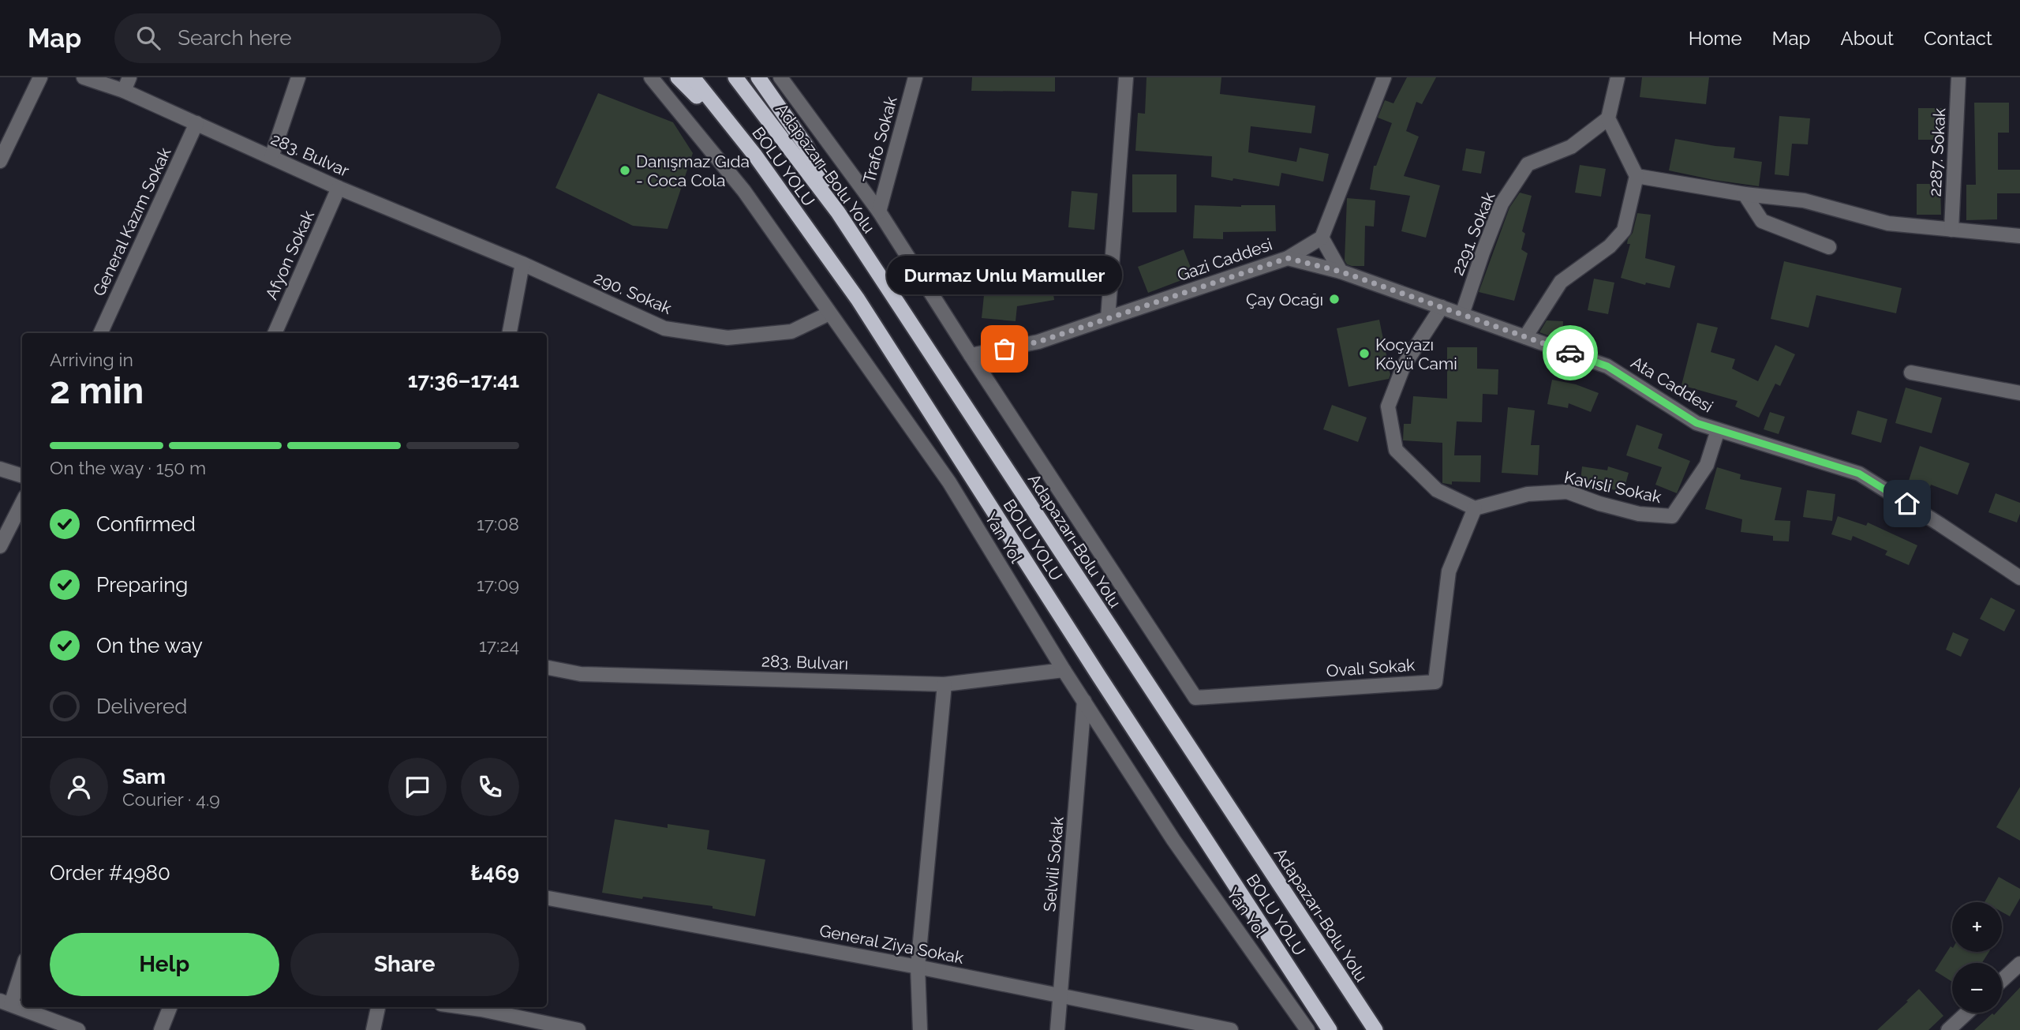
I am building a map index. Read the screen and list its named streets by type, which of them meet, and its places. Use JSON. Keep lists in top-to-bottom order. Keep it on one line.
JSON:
{"streets":{"highway":["BOLU YOLU","Adapazarı-Bolu Yolu"],"street":["Trafo Sokak","2287. Sokak","283. Bulvar","General Kazım Sokak","2291. Sokak","Afyon Sokak","Gazi Caddesi","290. Sokak","Ata Caddesi","Kavisli Sokak","Yan Yol","283. Bulvarı","Ovalı Sokak","Selvili Sokak","General Ziya Sokak"]},"crossings":[["283. Bulvar","General Kazım Sokak"],["283. Bulvar","Afyon Sokak"],["283. Bulvar","290. Sokak"],["2291. Sokak","Ata Caddesi"],["Gazi Caddesi","Ata Caddesi"],["Gazi Caddesi","Ovalı Sokak"],["290. Sokak","Yan Yol"],["Ata Caddesi","Kavisli Sokak"],["Kavisli Sokak","Ovalı Sokak"],["Yan Yol","283. Bulvarı"],["Yan Yol","Selvili Sokak"],["Selvili Sokak","General Ziya Sokak"]],"places":["Danışmaz Gıda - Coca Cola","Çay Ocağı","Durmaz Unlu Mamuller","Koçyazı Köyü Cami"],"page":{"header":"Map","search":"Search here","nav":["Home","Map","About","Contact"],"bubble":"Durmaz Unlu Mamuller","heading":["2 min","Arriving in","17:36–17:41"],"panel":["Sam","Courier · 4.9","Order #4980","₺469"],"bar":"On the way · 150 m","list":[["Confirmed","17:08"],["Preparing","17:09"],["On the way","17:24"],"Delivered"],"map_buttons":["+","−"],"buttons":["Help","Share"]}}
